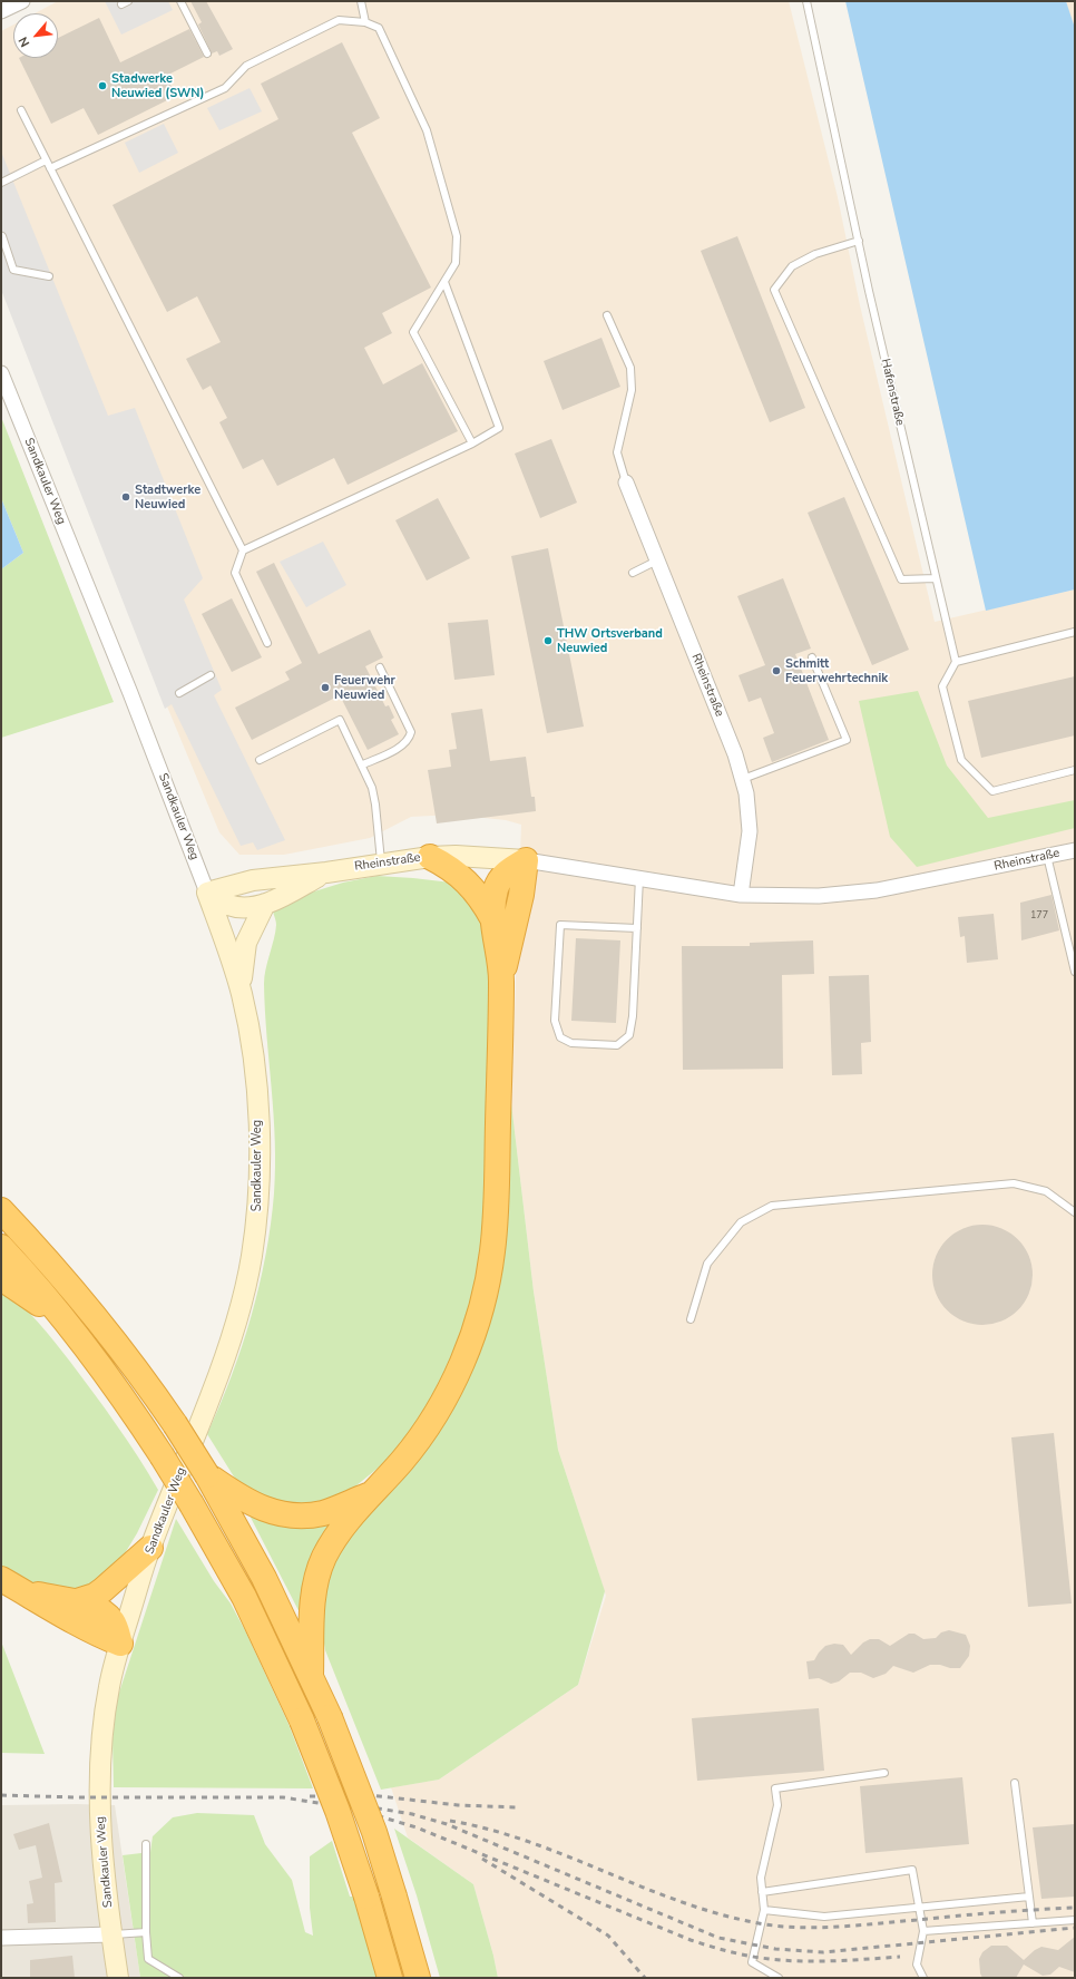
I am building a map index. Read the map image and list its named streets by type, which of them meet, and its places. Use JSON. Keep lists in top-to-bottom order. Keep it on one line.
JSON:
{"streets":{"street":["Sandkauler Weg","Rheinstraße"],"lane":["Hafenstraße"]},"crossings":[["Sandkauler Weg","Rheinstraße"]],"places":["Stadwerke Neuwied (SWN)","Stadtwerke Neuwied","THW Ortsverband Neuwied","Schmitt Feuerwehrtechnik","Feuerwehr Neuwied"],"house_numbers":["177"],"north":"bottom left"}
